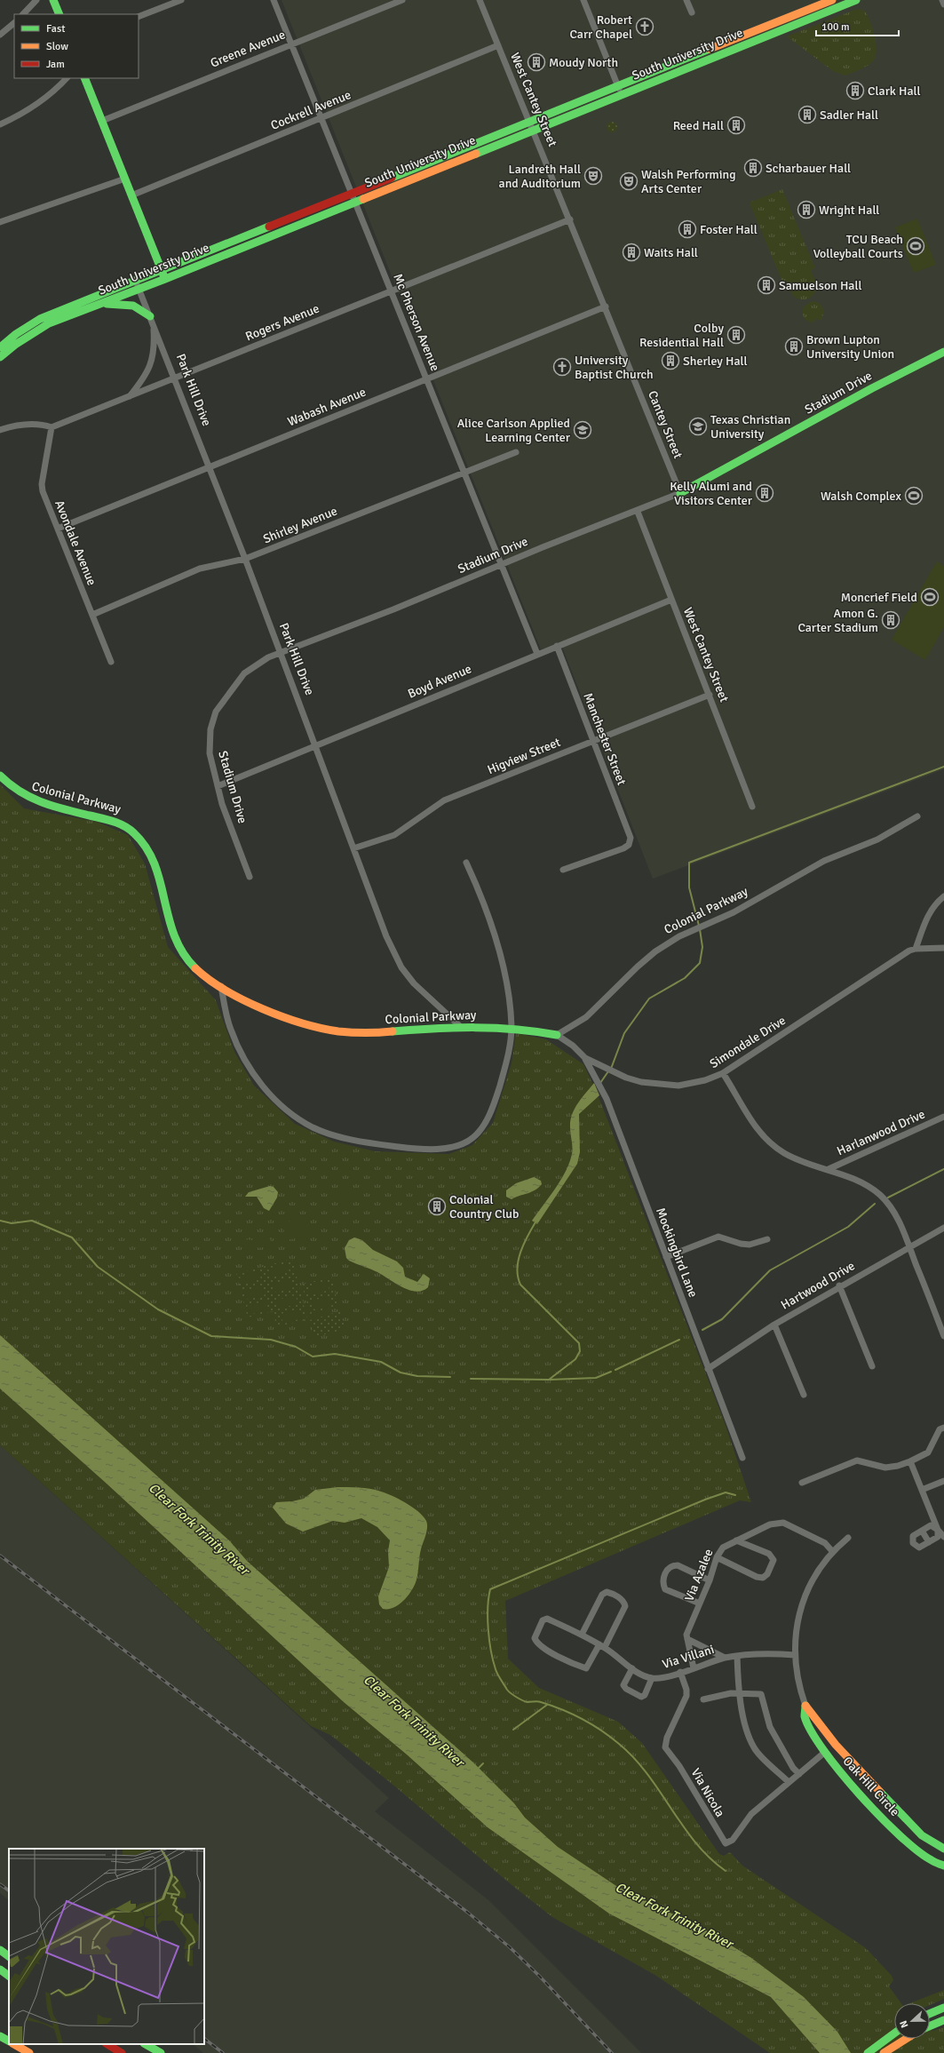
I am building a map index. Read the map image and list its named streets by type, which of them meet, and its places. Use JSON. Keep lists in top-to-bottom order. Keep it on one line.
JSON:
{"streets":{"main road":["South University Drive","Stadium Drive","Colonial Parkway","Oak Hill Circle"],"street":["Greene Avenue","West Cantey Street","Cockrell Avenue","Rogers Avenue","Mc Pherson Avenue","Park Hill Drive","Wabash Avenue","Cantey Street","Shirley Avenue","Avondale Avenue","Boyd Avenue","Manchester Street","Higview Street","Simondale Drive","Harlanwood Drive","Mockingbird Lane","Hartwood Drive","Via Azalee","Via Villani","Via Nicola"]},"crossings":[["Greene Avenue","Mc Pherson Avenue"],["South University Drive","West Cantey Street"],["South University Drive","Mc Pherson Avenue"],["South University Drive","Park Hill Drive"],["West Cantey Street","Cockrell Avenue"],["West Cantey Street","Rogers Avenue"],["West Cantey Street","Stadium Drive"],["West Cantey Street","Wabash Avenue"],["West Cantey Street","Cantey Street"],["West Cantey Street","Boyd Avenue"],["West Cantey Street","Higview Street"],["Cockrell Avenue","Mc Pherson Avenue"],["Rogers Avenue","Mc Pherson Avenue"],["Rogers Avenue","Park Hill Drive"],["Rogers Avenue","Avondale Avenue"],["Mc Pherson Avenue","Stadium Drive"],["Mc Pherson Avenue","Wabash Avenue"],["Mc Pherson Avenue","Shirley Avenue"],["Mc Pherson Avenue","Boyd Avenue"],["Park Hill Drive","Stadium Drive"],["Park Hill Drive","Wabash Avenue"],["Park Hill Drive","Shirley Avenue"],["Park Hill Drive","Boyd Avenue"],["Park Hill Drive","Higview Street"],["Park Hill Drive","Colonial Parkway"],["Stadium Drive","Cantey Street"],["Stadium Drive","Boyd Avenue"],["Wabash Avenue","Cantey Street"],["Wabash Avenue","Avondale Avenue"],["Shirley Avenue","Avondale Avenue"],["Boyd Avenue","Manchester Street"],["Manchester Street","Higview Street"],["Colonial Parkway","Simondale Drive"],["Simondale Drive","Mockingbird Lane"],["Mockingbird Lane","Hartwood Drive"],["Via Azalee","Via Villani"],["Via Azalee","Oak Hill Circle"],["Via Villani","Oak Hill Circle"],["Via Villani","Via Nicola"]],"water":["Clear Fork Trinity River"],"places":{"church":["Robert Carr Chapel","University Baptist Church"],"building":["Moudy North","Clark Hall","Sadler Hall","Reed Hall","Scharbauer Hall","Wright Hall","Foster Hall","Waits Hall","Samuelson Hall","Colby Residential Hall","Brown Lupton University Union","Sherley Hall","Kelly Alumi and Visitors Center","Amon G. Carter Stadium","Colonial Country Club"],"theatre":["Landreth Hall and Auditorium","Walsh Performing Arts Center"],"sports":["TCU Beach Volleyball Courts","Walsh Complex","Moncrief Field"],"school or university":["Texas Christian University","Alice Carlson Applied Learning Center"]},"legend":["Fast","Slow","Jam"],"scale_bar":"100 m","north":"left"}
